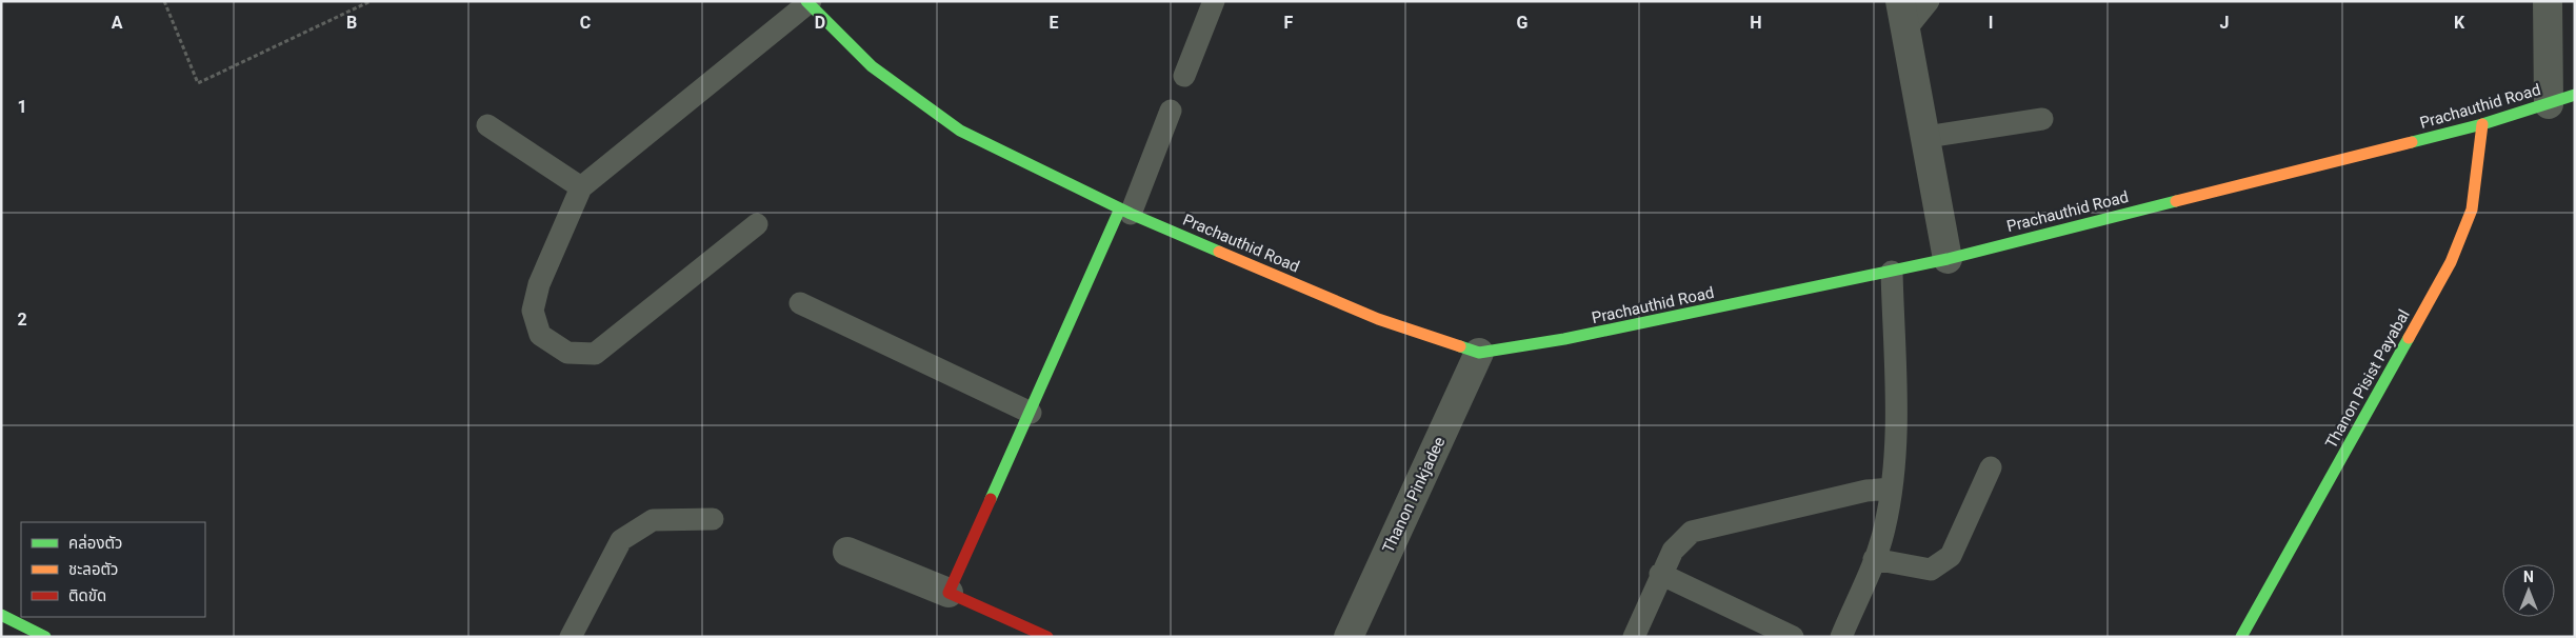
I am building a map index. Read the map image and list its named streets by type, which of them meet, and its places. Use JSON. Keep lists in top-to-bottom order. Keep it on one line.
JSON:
{"streets":{"street":["Prachauthid Road","Thanon Pisist Payabal","Thanon Pinkjadee"]},"crossings":[["Prachauthid Road","Thanon Pisist Payabal"],["Prachauthid Road","Thanon Pinkjadee"]],"legend":["คล่องตัว","ชะลอตัว","ติดขัด"],"north":"top","grid":{"columns":["A","B","C","D","E","F","G","H","I","J","K"],"rows":["1","2"]}}
